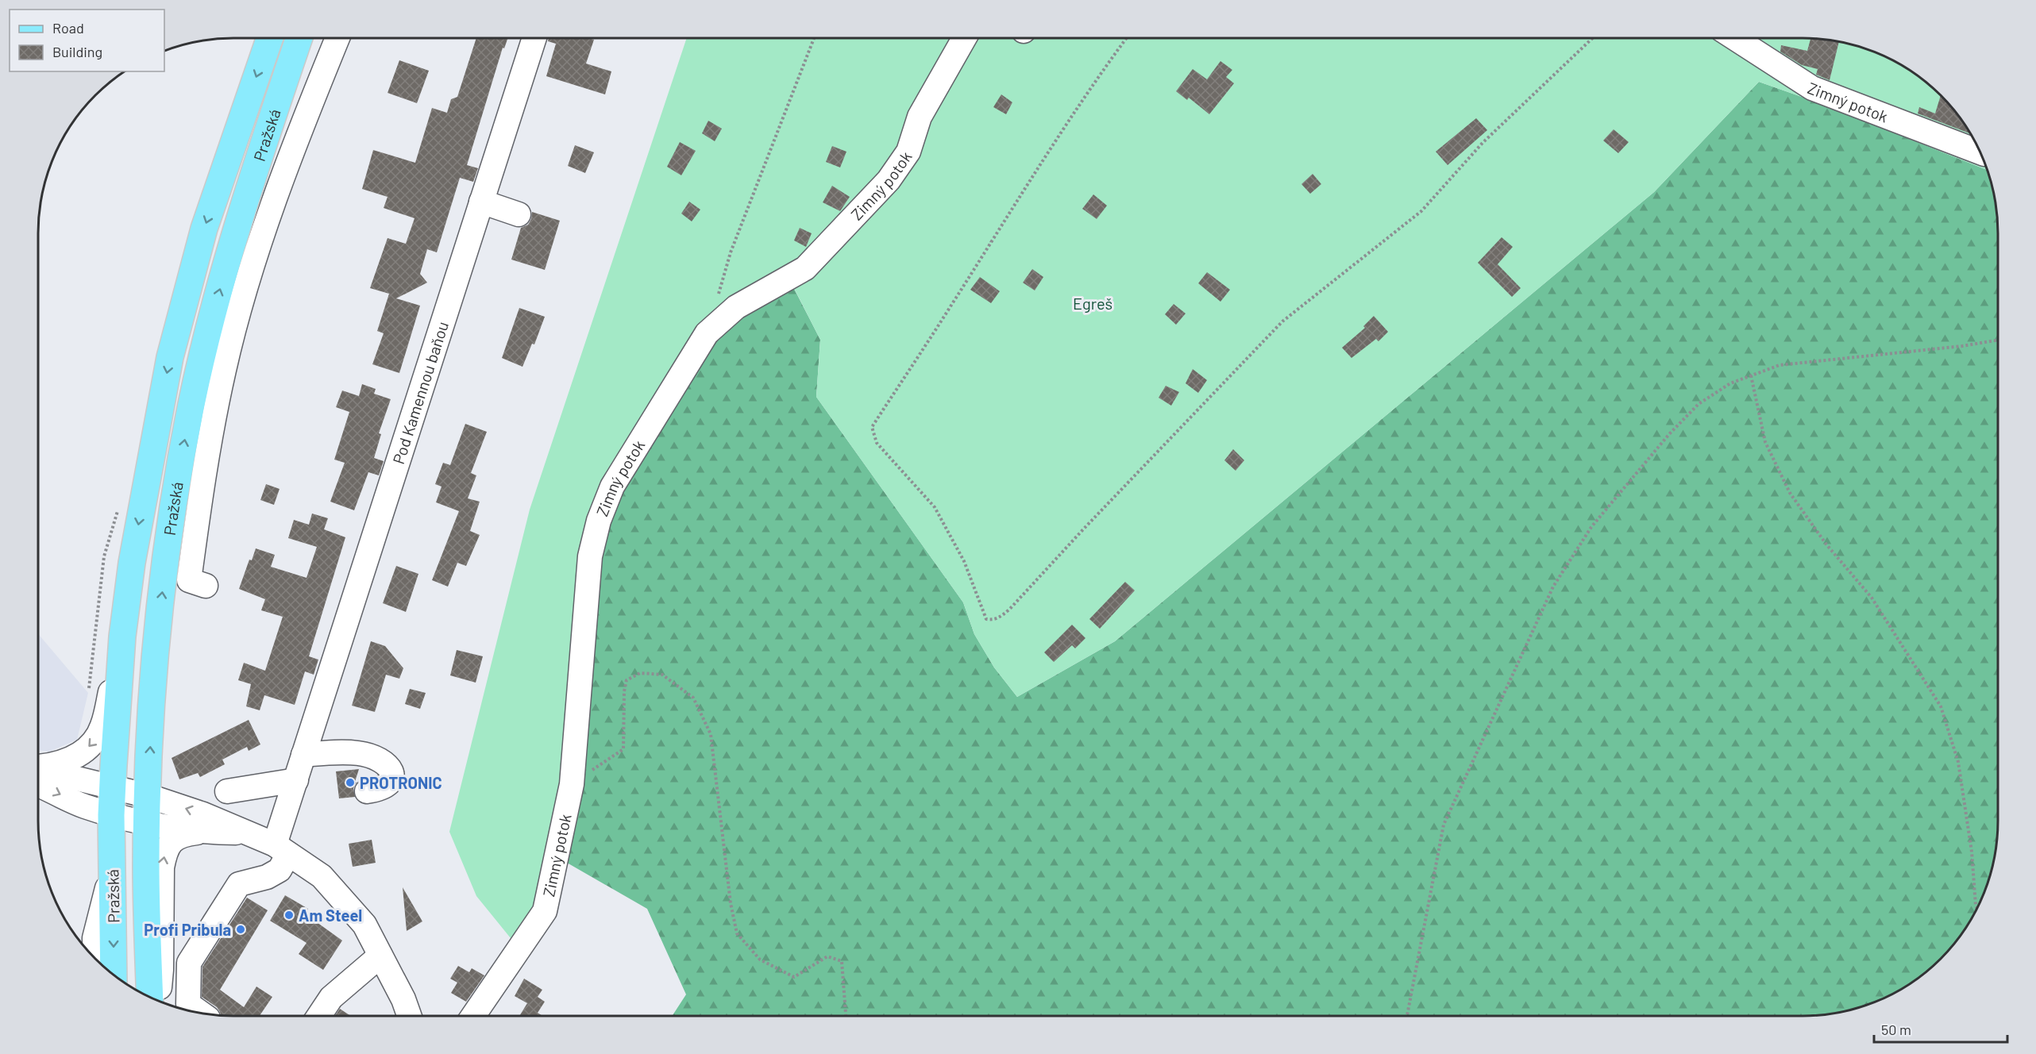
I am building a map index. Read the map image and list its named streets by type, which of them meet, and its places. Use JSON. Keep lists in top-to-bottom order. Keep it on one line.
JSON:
{"streets":{"main road":["Pražská"],"street":["Zimný potok","Pod Kamennou baňou"]},"parks":["Egreš"],"places":["PROTRONIC","Am Steel","Profi Pribula"],"legend":["Road","Building"],"scale_bar":"50 m"}
